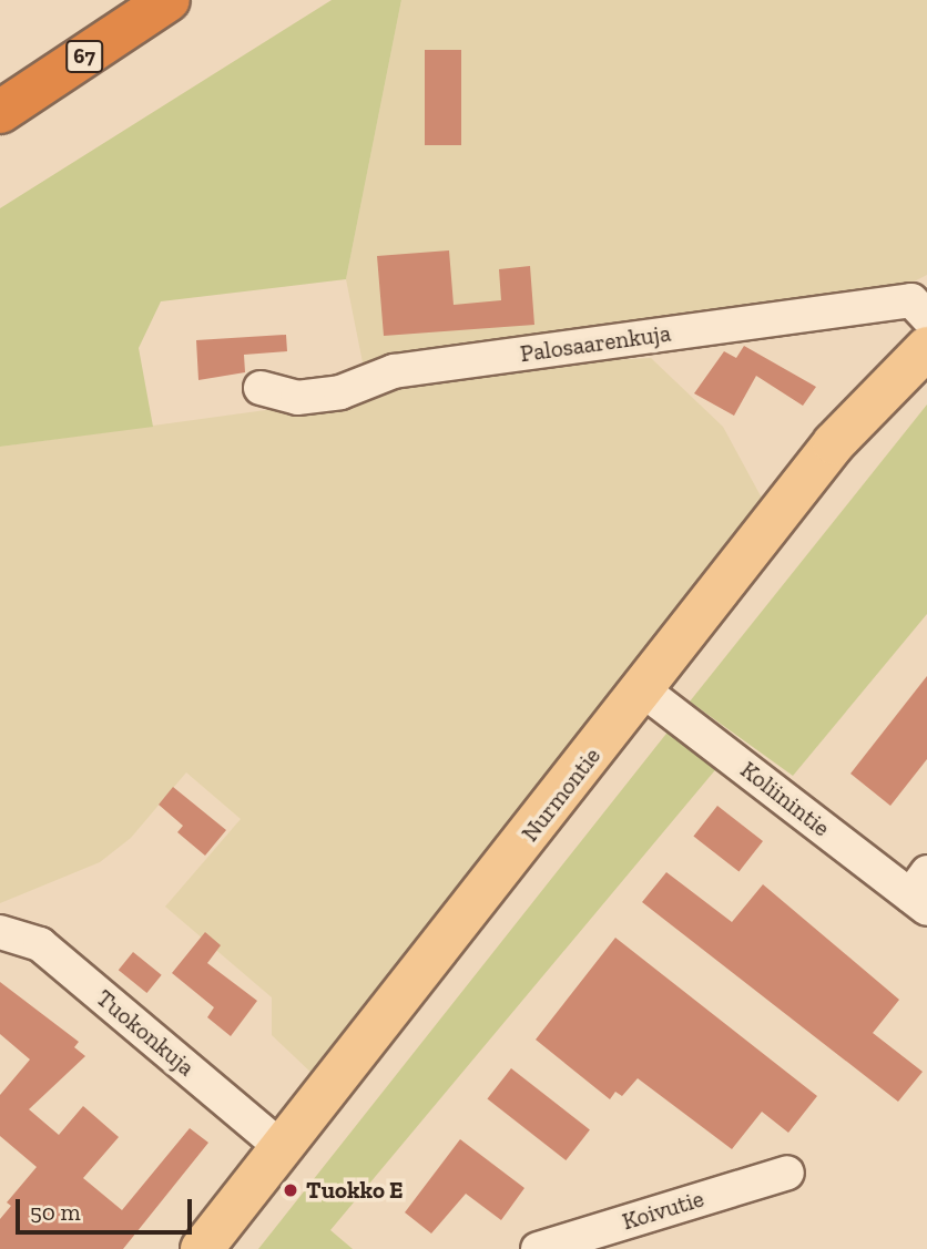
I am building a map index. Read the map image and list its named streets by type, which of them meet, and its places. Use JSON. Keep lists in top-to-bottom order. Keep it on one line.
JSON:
{"streets":{"highway":["67"],"main road":["Nurmontie"],"street":["Palosaarenkuja","Koliinintie","Tuokonkuja","Koivutie"]},"crossings":[["Nurmontie","Koliinintie"],["Nurmontie","Tuokonkuja"]],"places":["Tuokko E"],"scale_bar":"50 m"}
